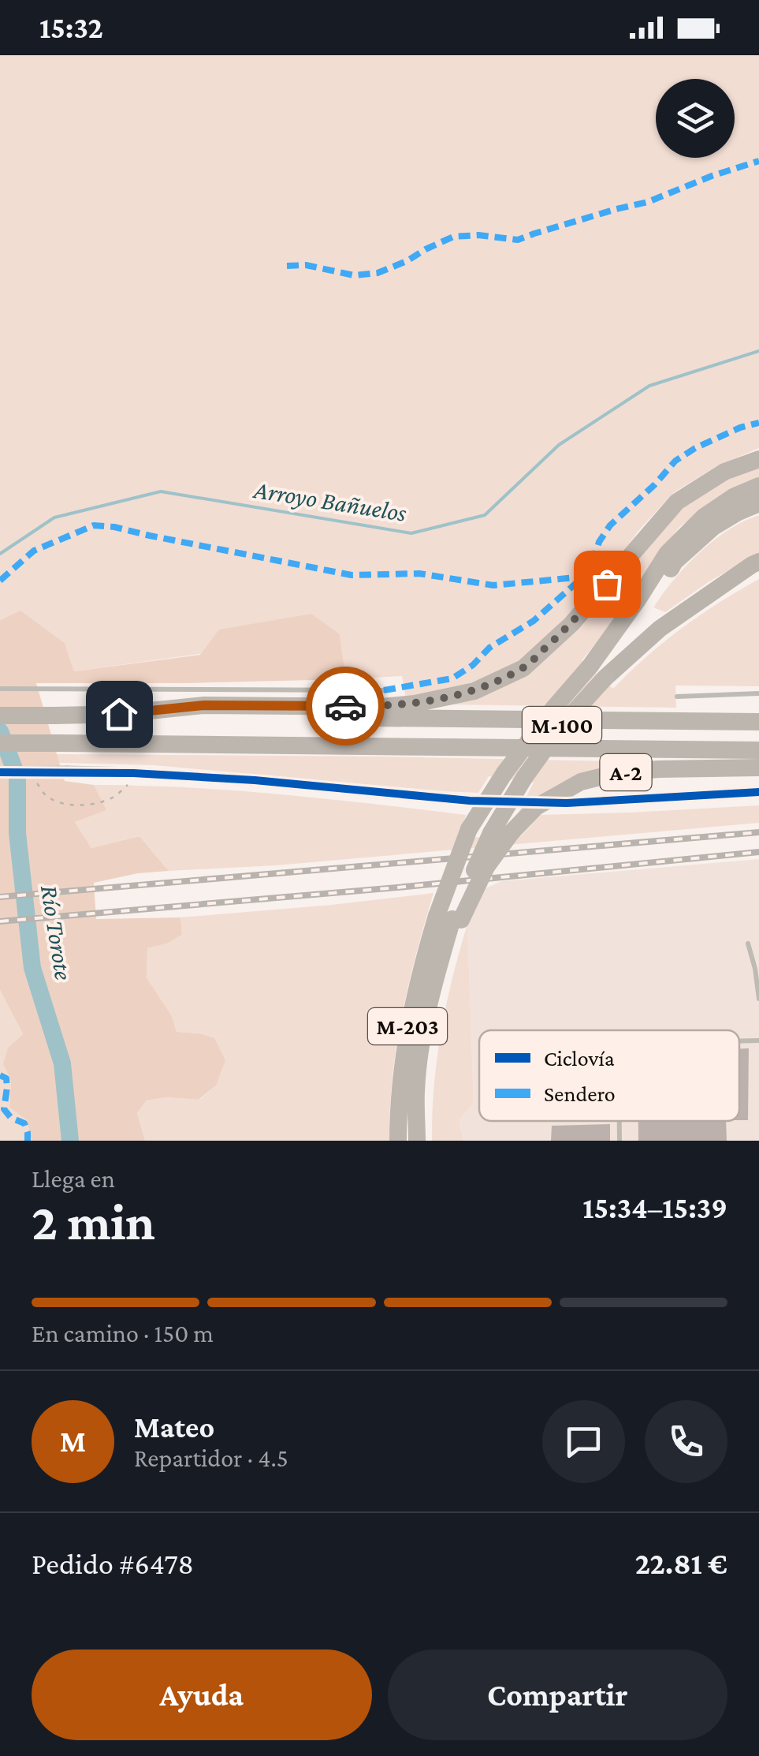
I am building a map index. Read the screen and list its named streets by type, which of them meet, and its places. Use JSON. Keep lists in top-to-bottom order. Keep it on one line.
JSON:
{"streets":{"highway":["M-100","A-2","M-203"]},"crossings":[["M-100","A-2"],["M-100","M-203"],["A-2","M-203"]],"water":["Arroyo Bañuelos","Río Torote"],"legend":["Ciclovía","Sendero"],"page":{"status":"15:32","heading":["2 min","Llega en","15:34–15:39"],"panel":["Mateo","Repartidor · 4.5","Pedido #6478","22.81 €"],"bar":"En camino · 150 m","round":"M","buttons":["Ayuda","Compartir"]}}
